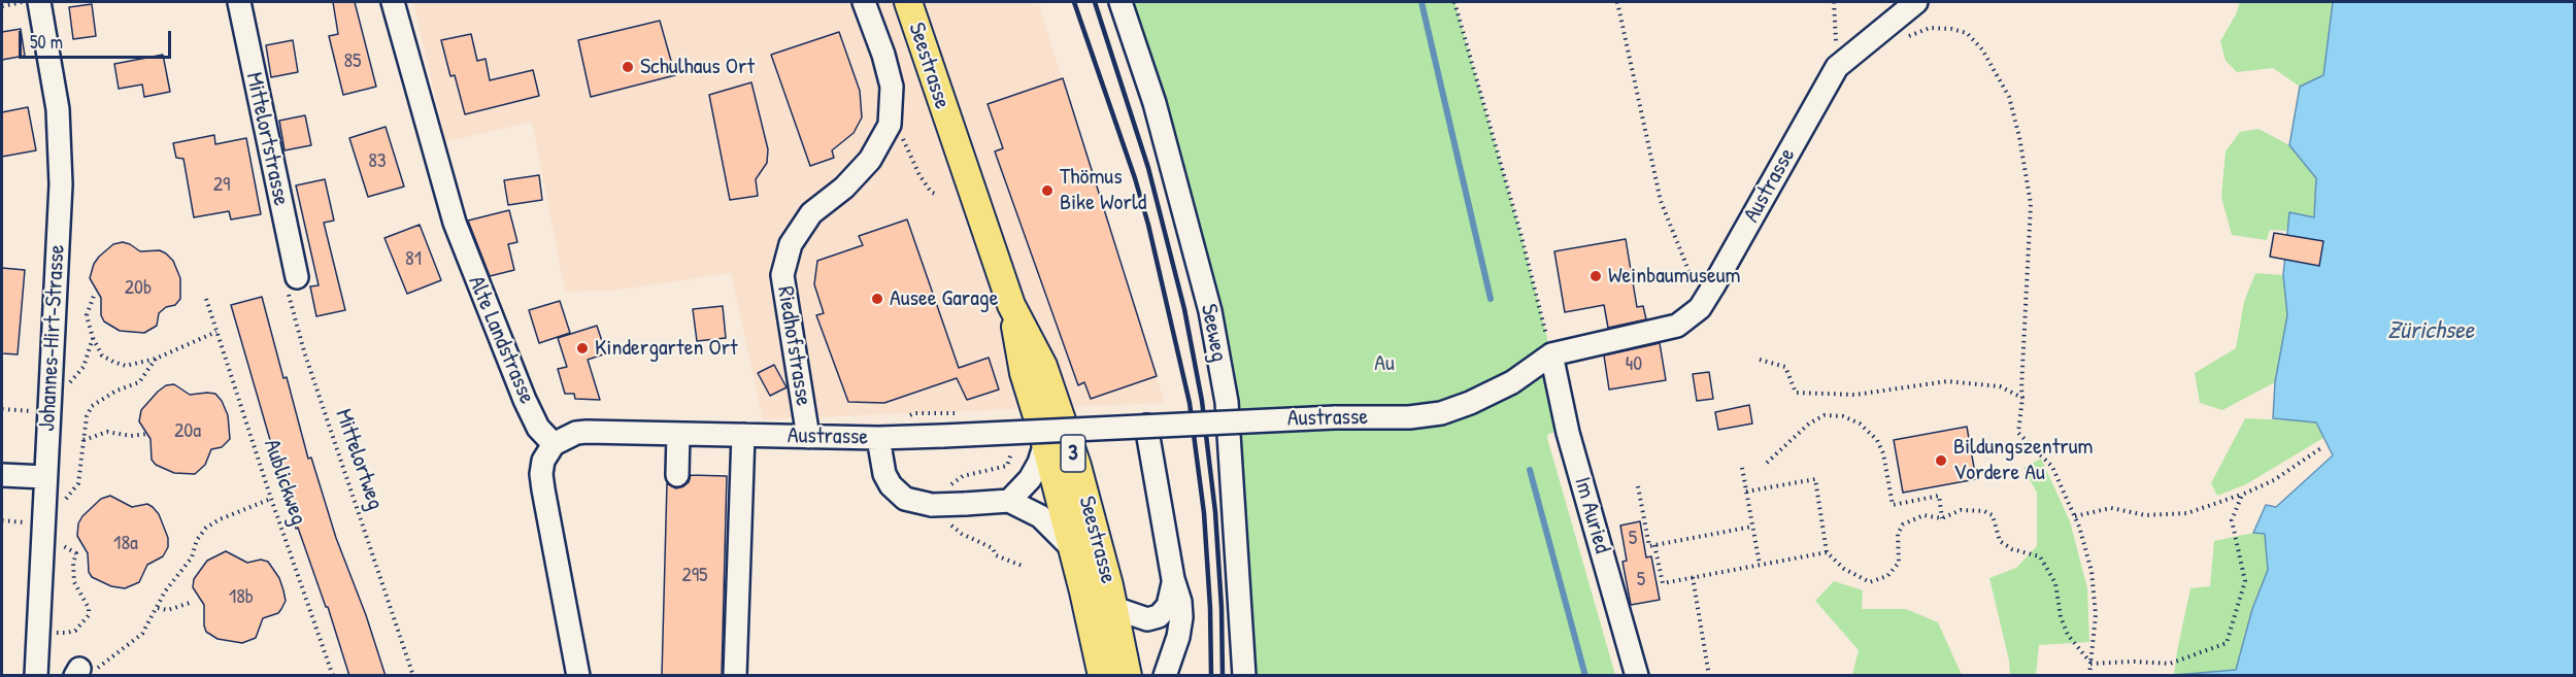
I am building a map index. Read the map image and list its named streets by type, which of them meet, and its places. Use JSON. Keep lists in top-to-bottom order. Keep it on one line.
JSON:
{"streets":{"main road":["Seestrasse","3"],"street":["Mittelortstrasse","Austrasse","Seeweg","Johannes-Hirt-Strasse","Alte Landstrasse","Riedhofstrasse","Im Auried"],"path":["Mittelortweg","Aublickweg"]},"crossings":[["Mittelortstrasse","Mittelortweg"],["Austrasse","Alte Landstrasse"],["Austrasse","Riedhofstrasse"],["Austrasse","Im Auried"]],"water":["Zürichsee"],"parks":["Au"],"places":["Schulhaus Ort","Thömus Bike World","Weinbaumuseum","Ausee Garage","Kindergarten Ort","Bildungszentrum Vordere Au"],"house_numbers":["85","83","29","81","20b","40","20a","5","18a","295","5","18b"],"scale_bar":"50 m"}
